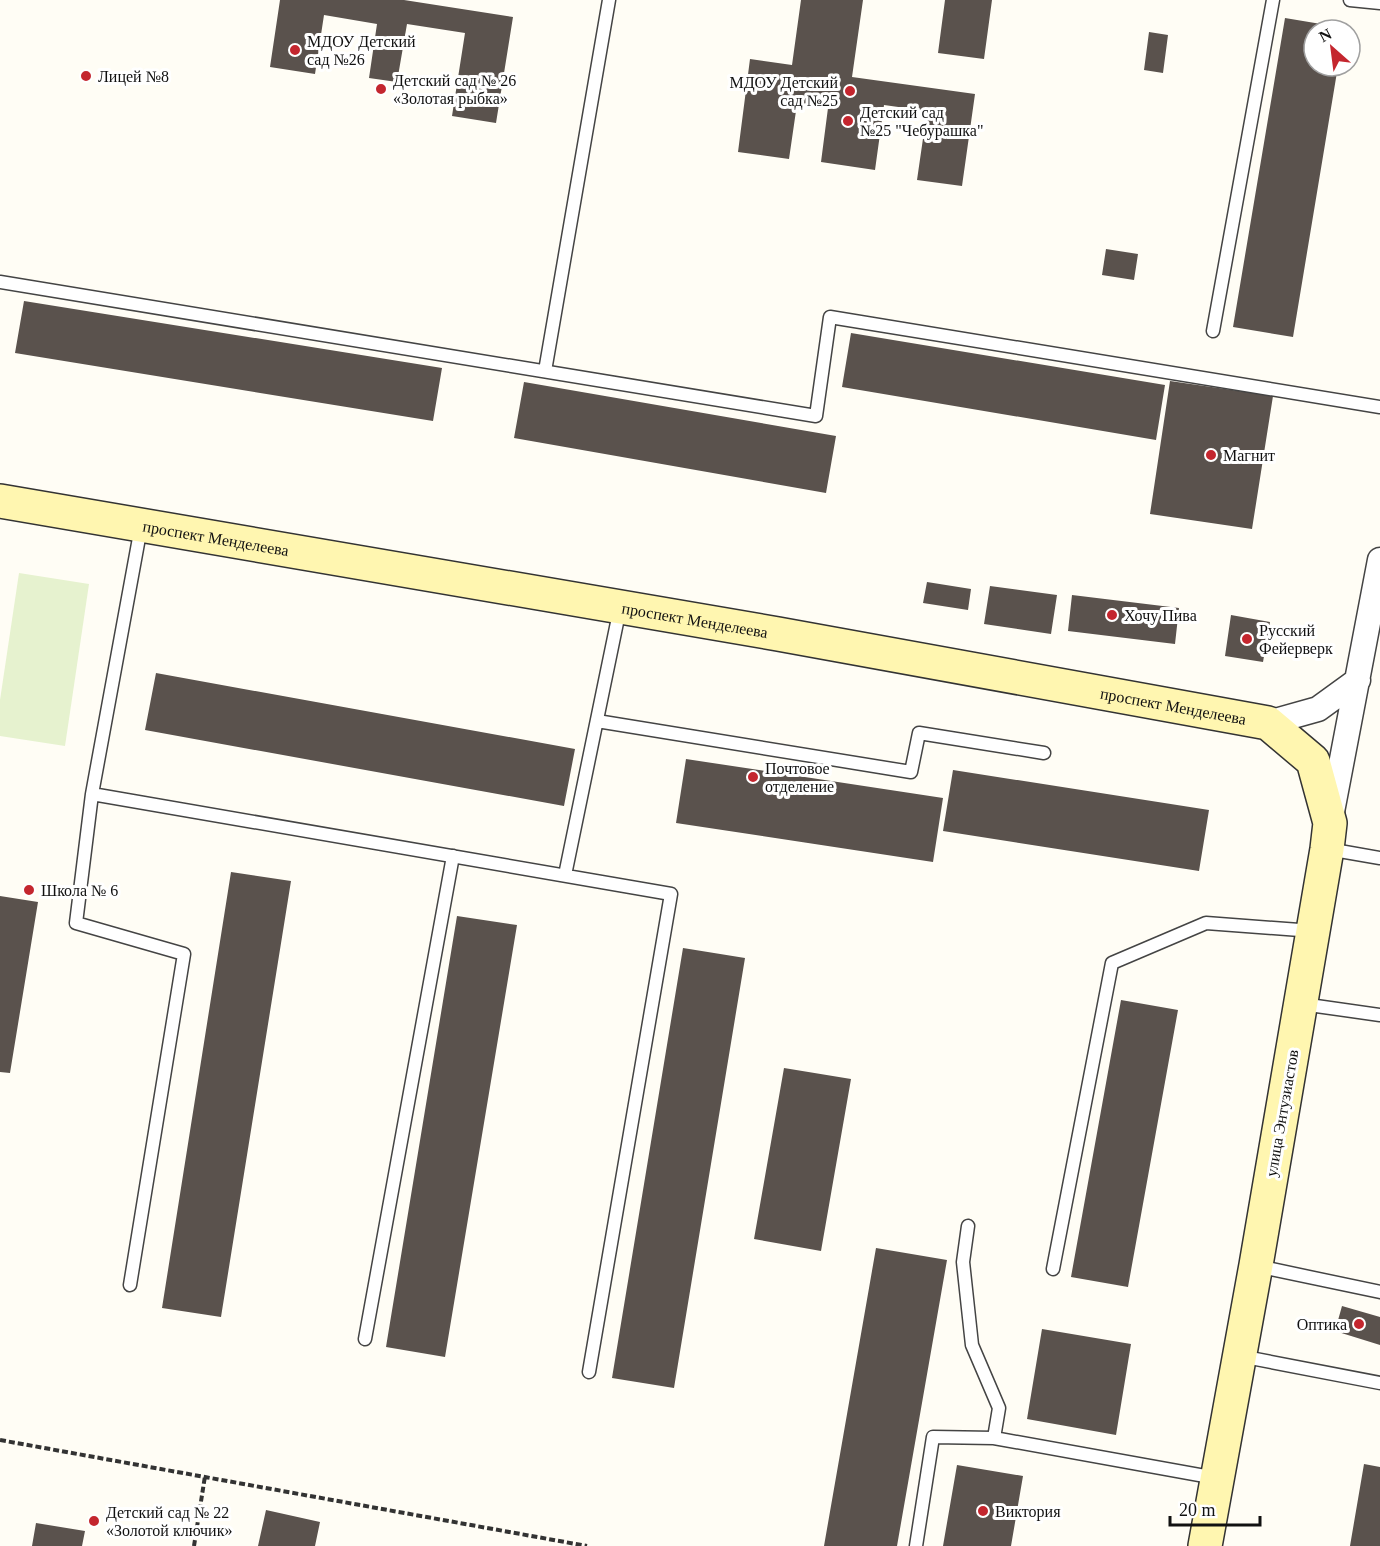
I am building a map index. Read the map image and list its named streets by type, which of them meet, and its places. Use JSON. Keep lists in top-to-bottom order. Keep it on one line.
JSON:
{"streets":{"street":["проспект Менделеева","улица Энтузиастов"]},"crossings":[["проспект Менделеева","улица Энтузиастов"]],"places":["МДОУ Детский сад №26","Лицей №8","Детский сад № 26 «Золотая рыбка»","МДОУ Детский сад №25","Детский сад №25 \"Чебурашка\"","Магнит","Хочу Пива","Русский Фейерверк","Почтовое отделение","Школа № 6","Оптика","Виктория","Детский сад № 22 «Золотой ключик»"],"scale_bar":"20 m","north":"top left"}
